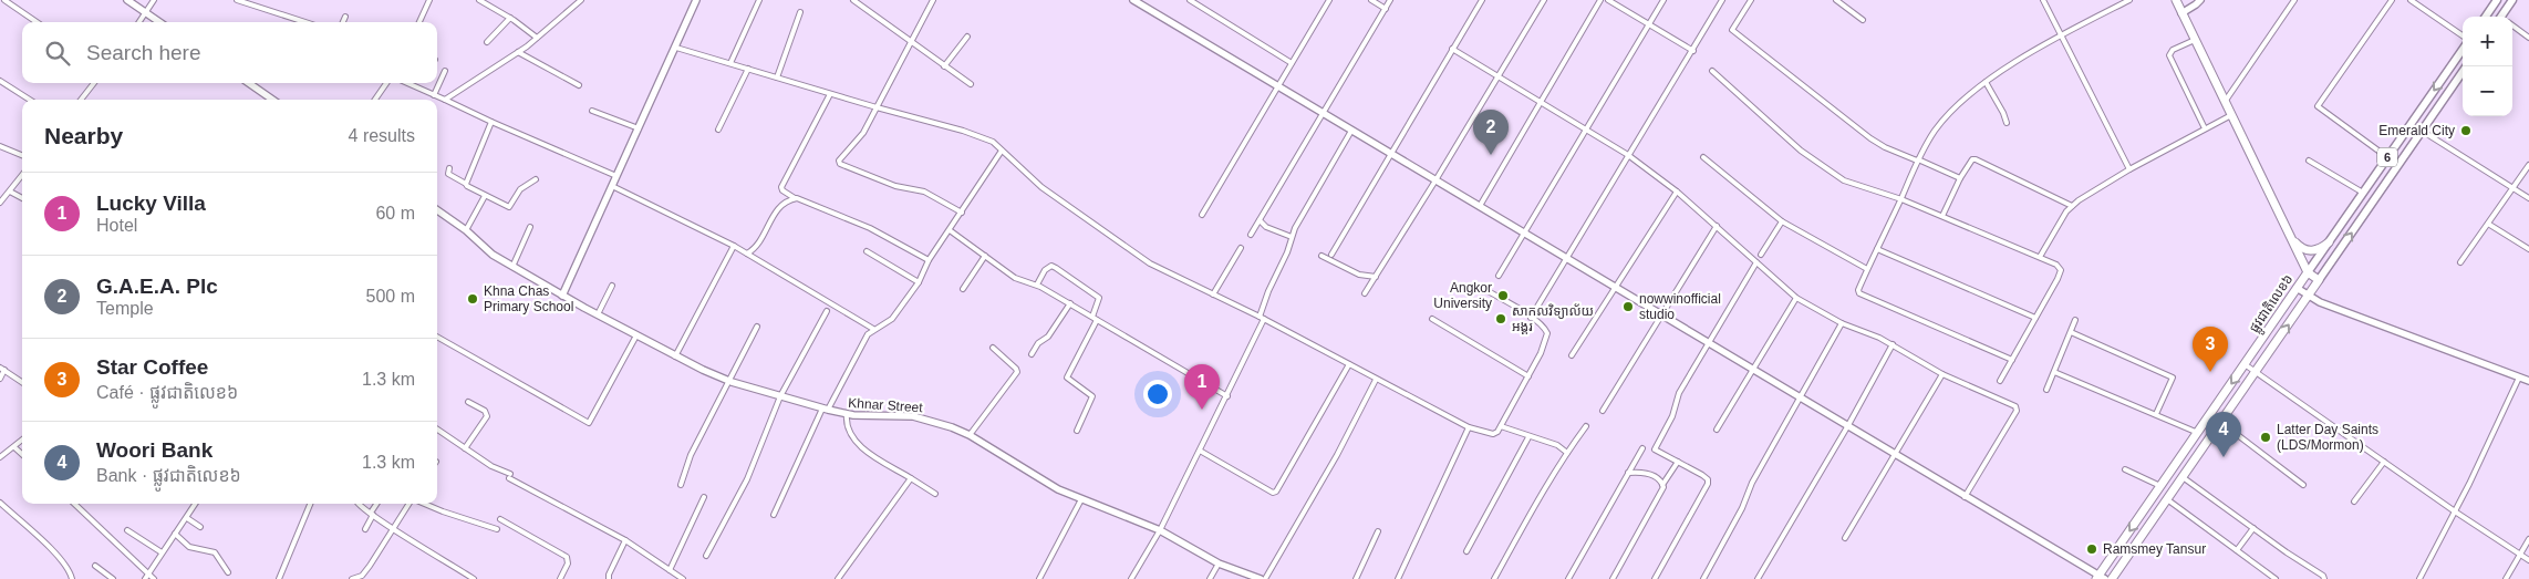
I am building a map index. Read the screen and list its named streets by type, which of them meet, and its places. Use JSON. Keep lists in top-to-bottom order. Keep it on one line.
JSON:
{"streets":{"highway":["6","ផ្លូវជាតិលេខ៦"],"street":["Khnar Street"]},"places":["Emerald City","Angkor University","Khna Chas Primary School","nowwinofficial studio","សាកលវិទ្យាល័យ អង្គរ","Latter Day Saints (LDS/Mormon)","Ramsmey Tansur"],"page":{"map_buttons":["+","−"],"search":"Search here","heading":["Nearby","4 results"],"pins":["2","3","1","4"],"list":[{"mark":"1","name":"Lucky Villa","note":"Hotel","value":"60 m"},{"mark":"2","name":"G.A.E.A. Plc","note":"Temple","value":"500 m"},{"mark":"3","name":"Star Coffee","note":"Café · ផ្លូវជាតិលេខ៦","value":"1.3 km"},{"mark":"4","name":"Woori Bank","note":"Bank · ផ្លូវជាតិលេខ៦","value":"1.3 km"}]}}
